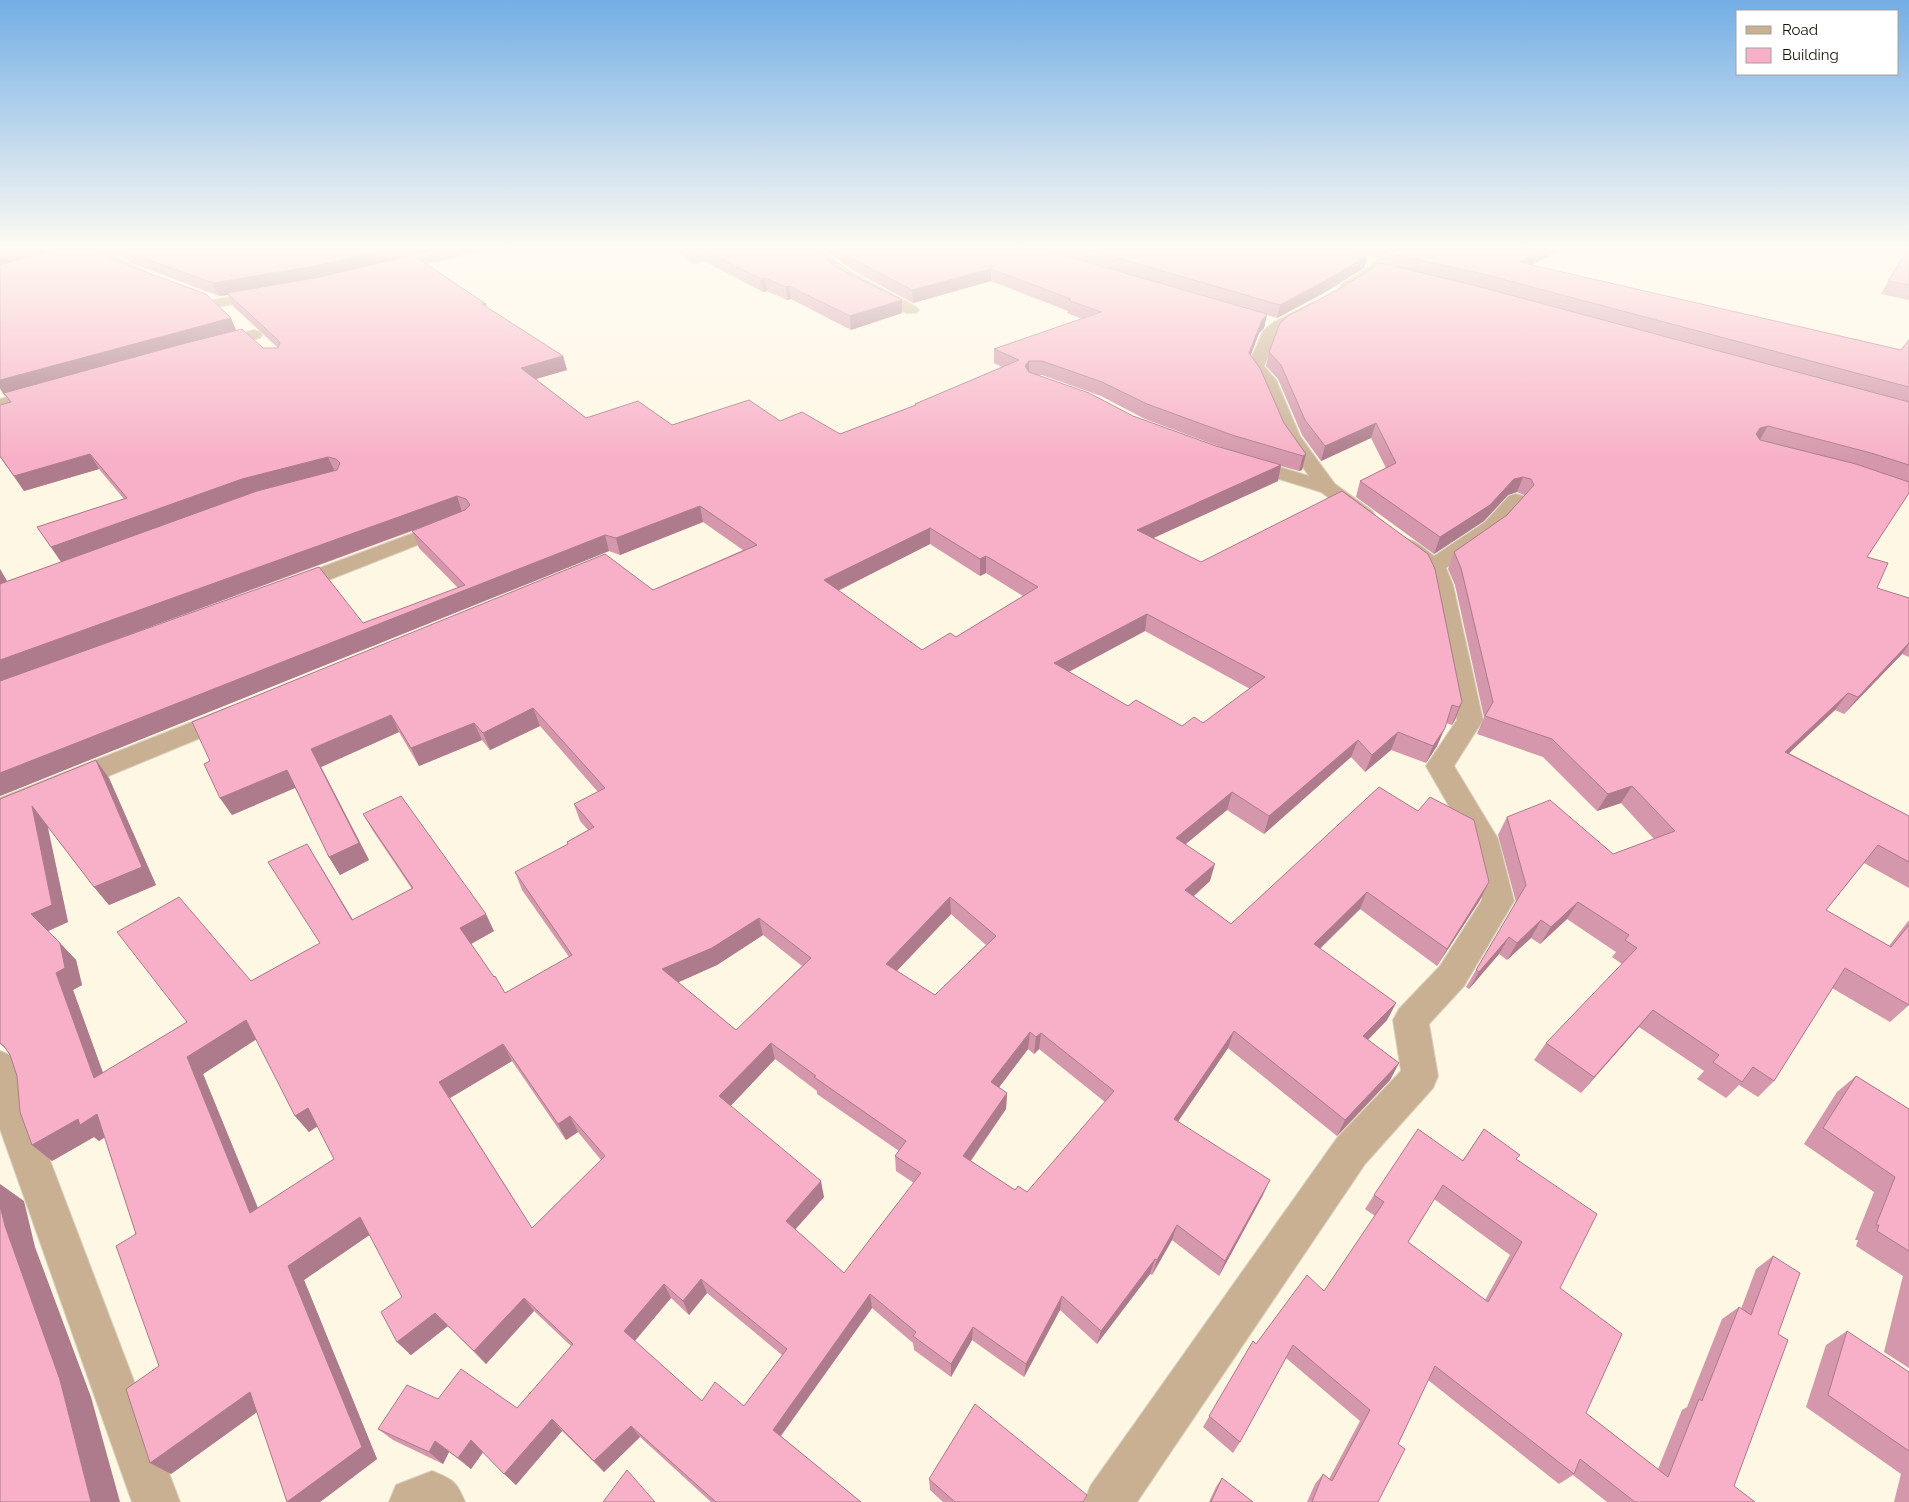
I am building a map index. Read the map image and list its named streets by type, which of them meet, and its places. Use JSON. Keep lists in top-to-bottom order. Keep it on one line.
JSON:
{"legend":["Road","Building"]}
